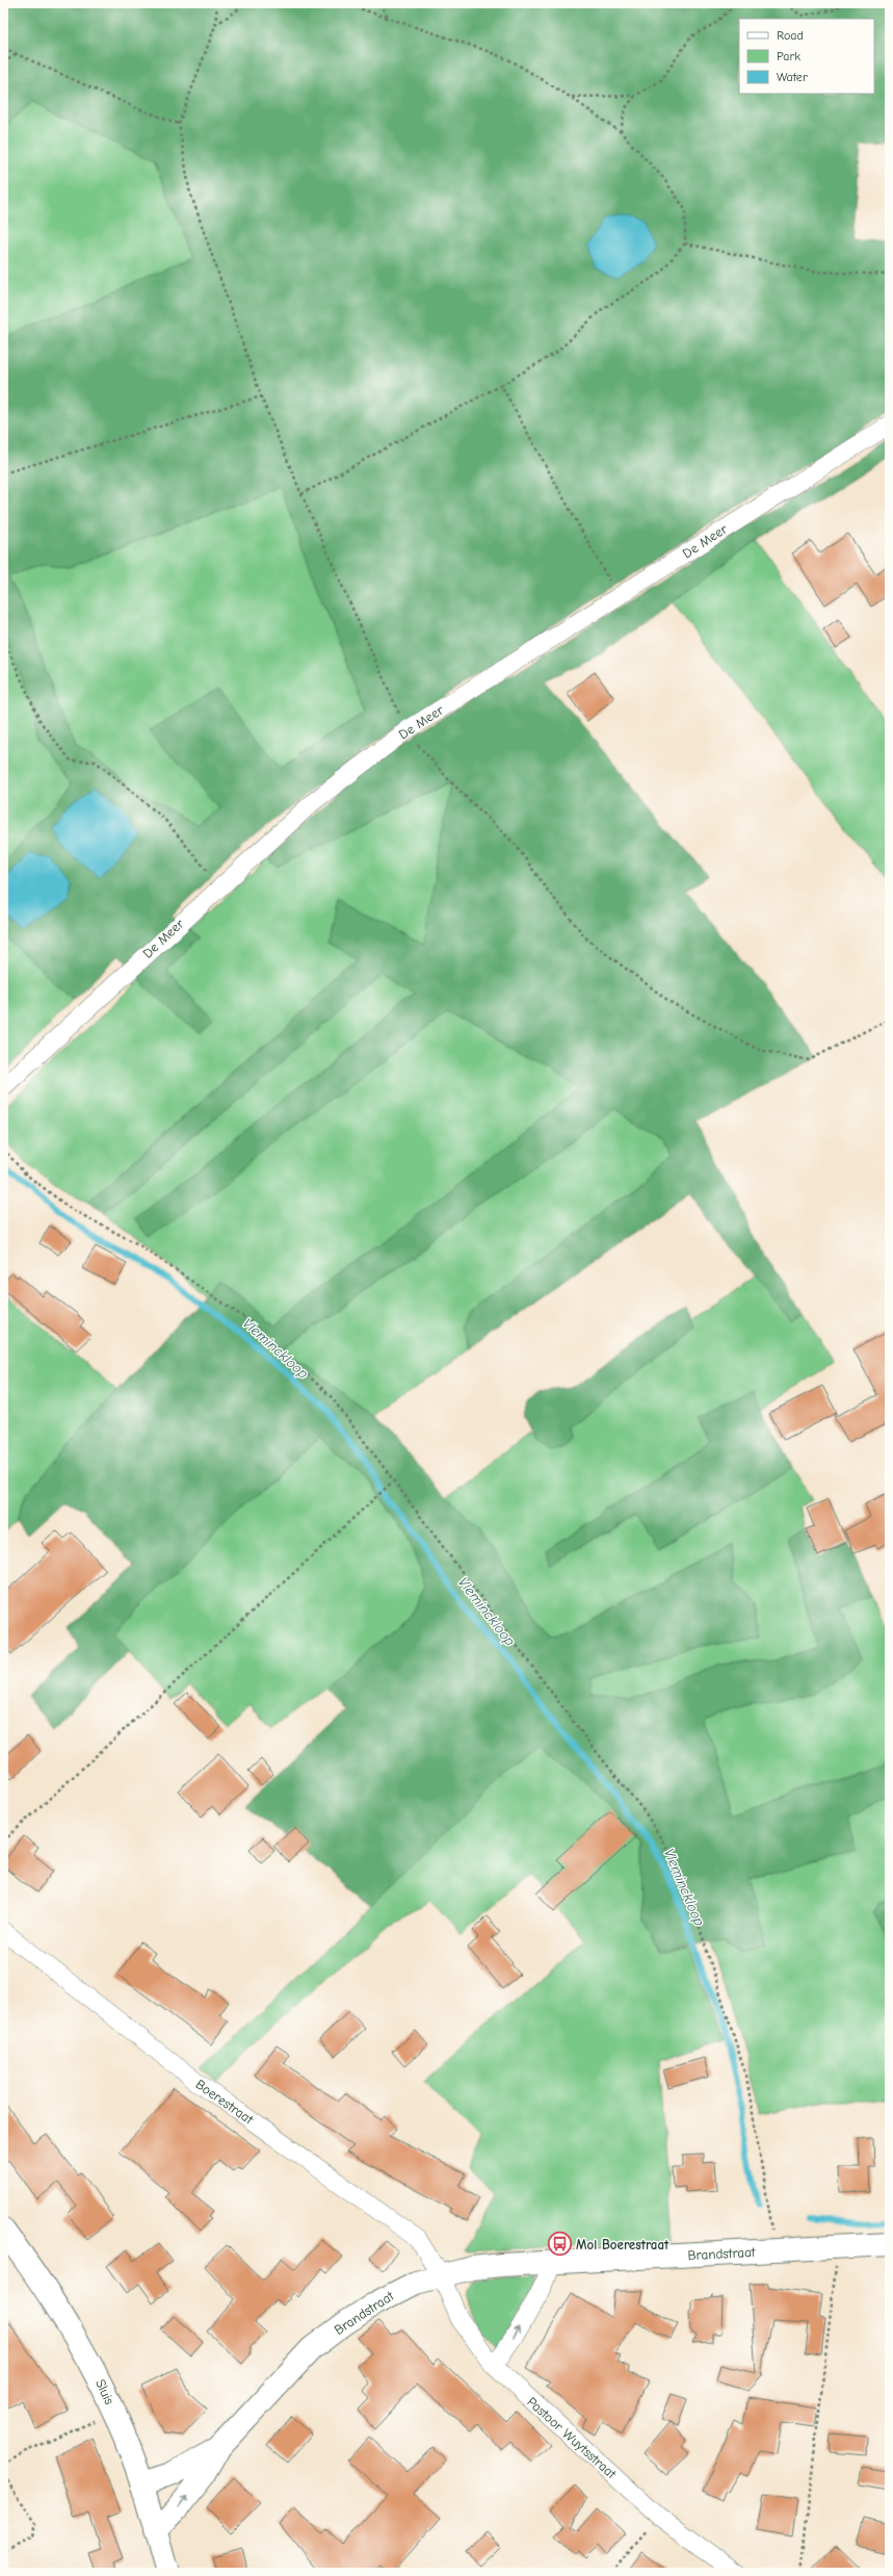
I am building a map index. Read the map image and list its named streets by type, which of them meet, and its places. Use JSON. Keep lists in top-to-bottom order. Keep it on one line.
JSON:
{"streets":{"street":["De Meer","Boerestraat","Brandstraat","Sluis","Pastoor Wuytsstraat"]},"crossings":[["Boerestraat","Brandstraat"],["Boerestraat","Pastoor Wuytsstraat"],["Brandstraat","Sluis"],["Brandstraat","Pastoor Wuytsstraat"]],"water":["Vleminckloop"],"places":{"bus stop":["Mol Boerestraat"]},"legend":["Road","Park","Water"]}
